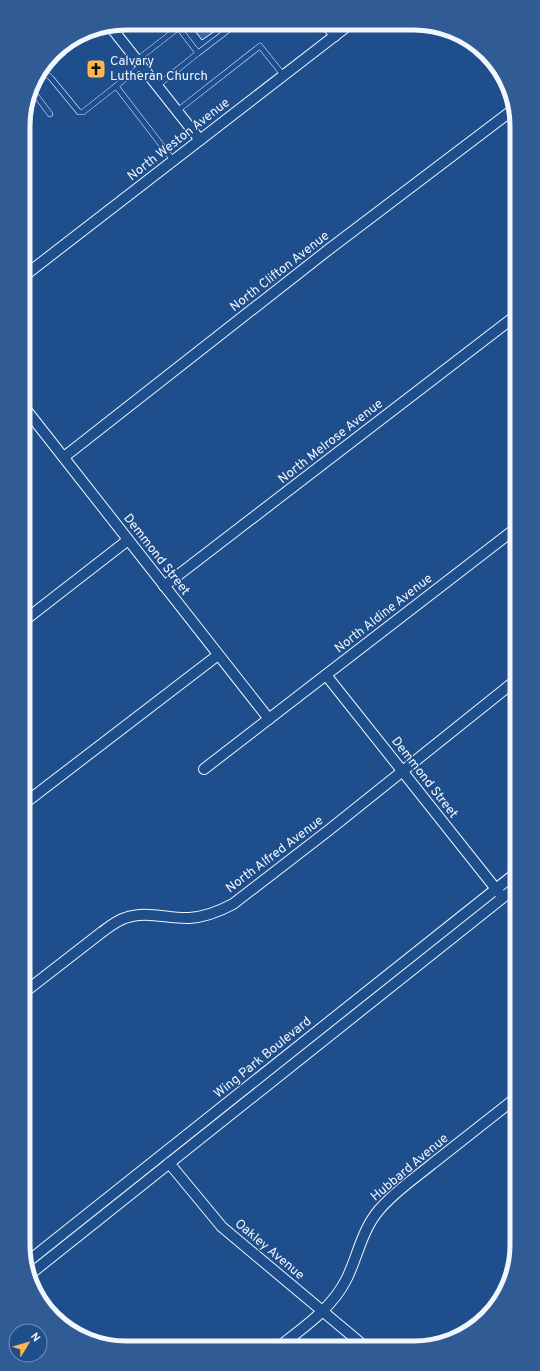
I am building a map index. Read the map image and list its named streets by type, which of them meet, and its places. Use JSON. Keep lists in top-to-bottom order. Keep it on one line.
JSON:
{"streets":{"street":["North Weston Avenue","North Clifton Avenue","North Melrose Avenue","Demmond Street","North Aldine Avenue","North Alfred Avenue","Wing Park Boulevard","Hubbard Avenue","Oakley Avenue"]},"crossings":[["North Clifton Avenue","Demmond Street"],["North Melrose Avenue","Demmond Street"],["Demmond Street","North Aldine Avenue"],["Demmond Street","North Alfred Avenue"],["Demmond Street","Wing Park Boulevard"],["Wing Park Boulevard","Oakley Avenue"],["Hubbard Avenue","Oakley Avenue"]],"places":{"church":["Calvary Lutheran Church"]},"north":"top right"}
